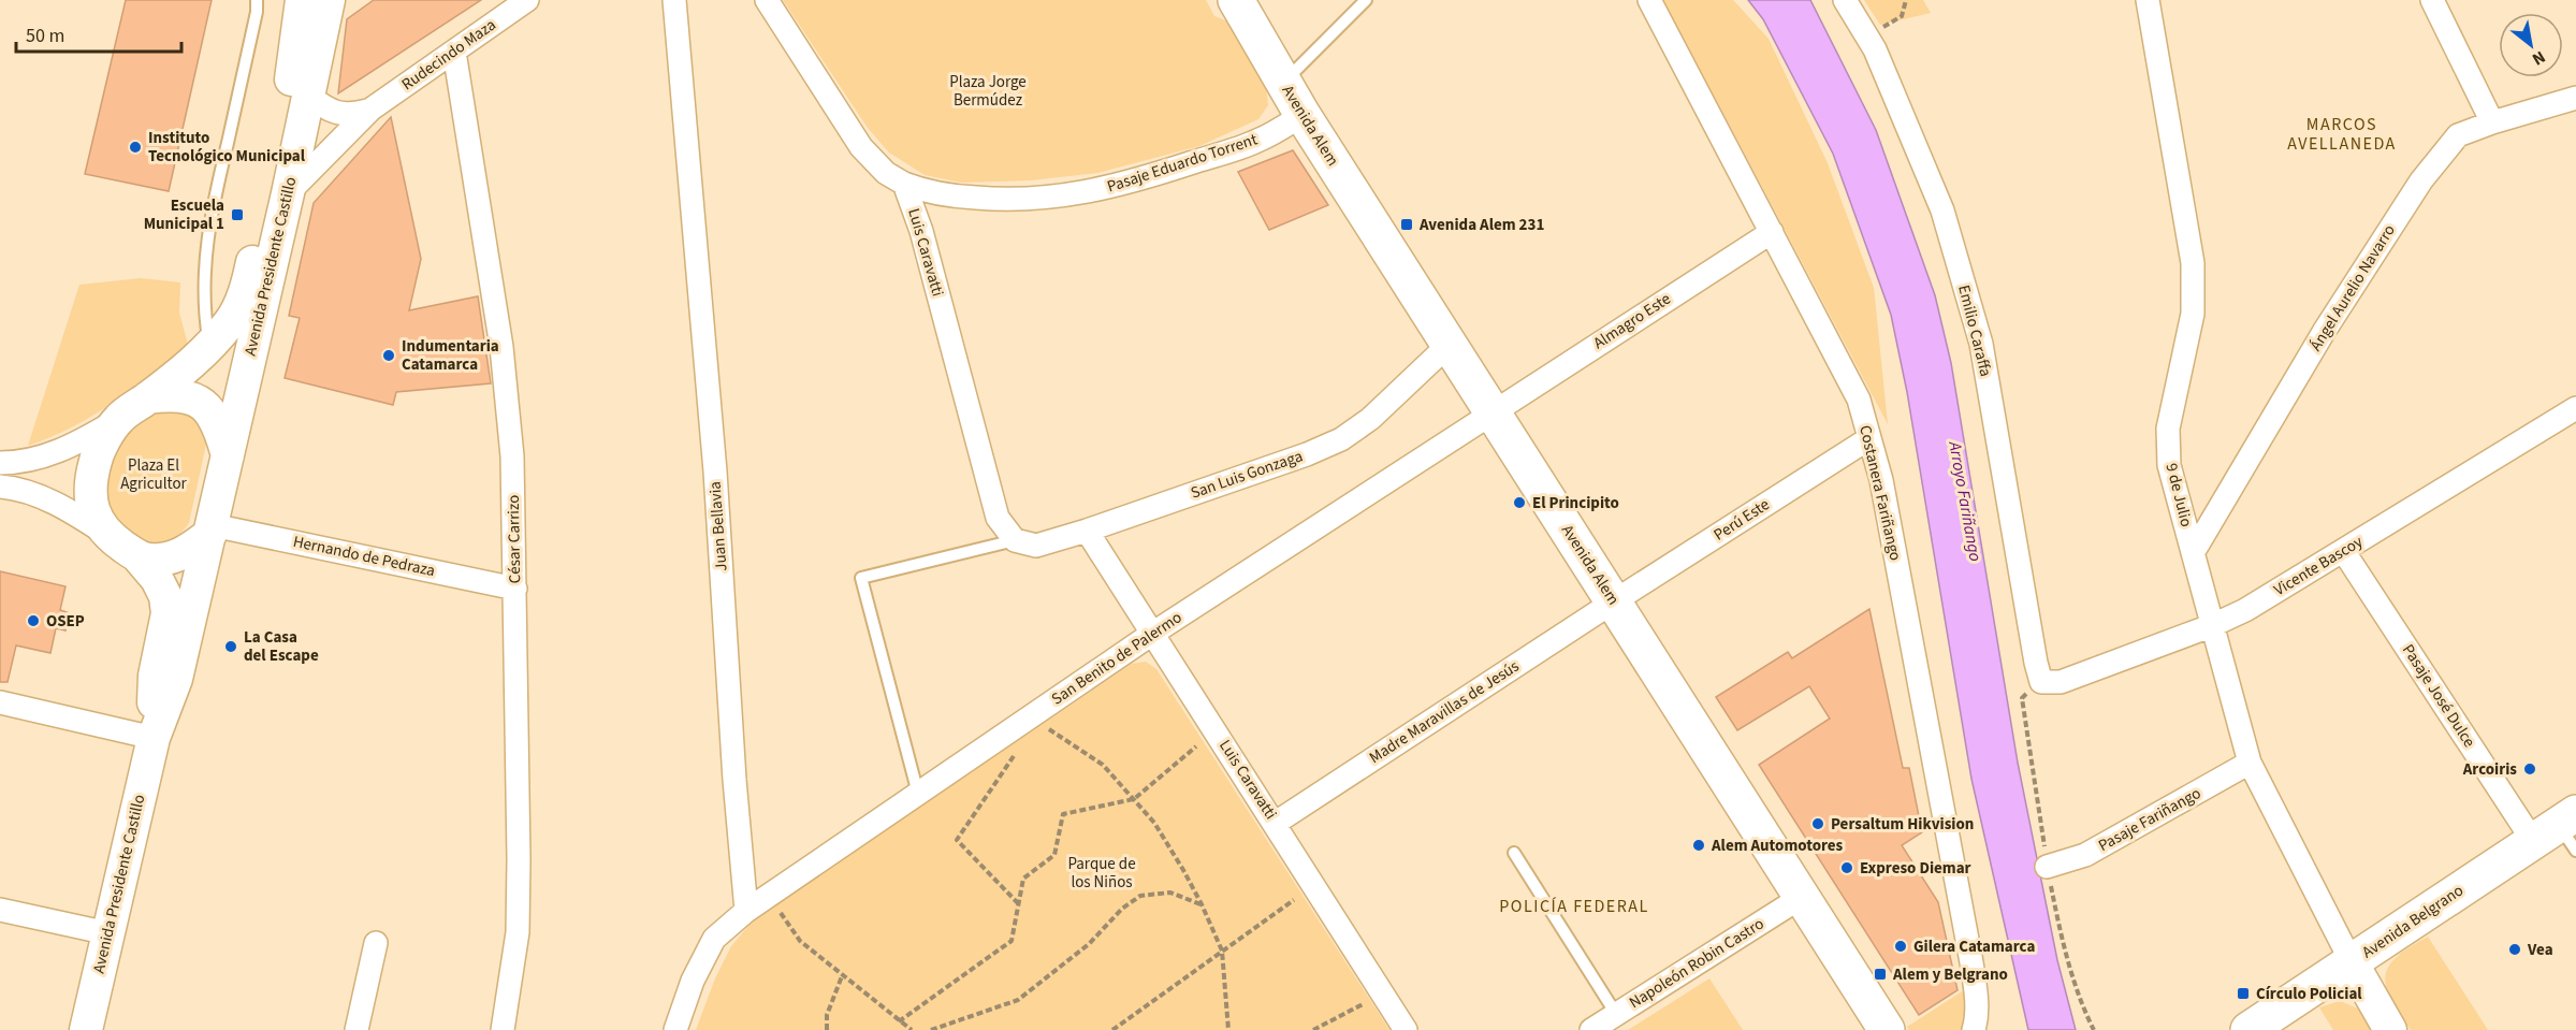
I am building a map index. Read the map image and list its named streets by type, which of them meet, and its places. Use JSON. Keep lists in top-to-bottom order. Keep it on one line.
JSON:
{"streets":{"main road":["Avenida Alem","Avenida Presidente Castillo","Avenida Belgrano"],"street":["Rudecindo Maza","Pasaje Eduardo Torrent","Luis Caravatti","Ángel Aurelio Navarro","Almagro Este","Emilio Caraffa","San Luis Gonzaga","Costanera Fariñango","9 de Julio","Perú Este","Juan Bellavia","César Carrizo","Hernando de Pedraza","Vicente Bascoy","San Benito de Palermo","Pasaje José Dulce","Madre Maravillas de Jesús","Pasaje Fariñango","Napoleón Robin Castro"]},"crossings":[["Rudecindo Maza","Avenida Presidente Castillo"],["Rudecindo Maza","César Carrizo"],["Avenida Alem","Pasaje Eduardo Torrent"],["Avenida Alem","Almagro Este"],["Avenida Alem","San Luis Gonzaga"],["Avenida Alem","Perú Este"],["Avenida Alem","San Benito de Palermo"],["Avenida Alem","Madre Maravillas de Jesús"],["Avenida Alem","Napoleón Robin Castro"],["Pasaje Eduardo Torrent","Luis Caravatti"],["Luis Caravatti","San Luis Gonzaga"],["Luis Caravatti","San Benito de Palermo"],["Luis Caravatti","Madre Maravillas de Jesús"],["Avenida Presidente Castillo","Hernando de Pedraza"],["Ángel Aurelio Navarro","9 de Julio"],["Almagro Este","Costanera Fariñango"],["Almagro Este","San Benito de Palermo"],["Emilio Caraffa","Vicente Bascoy"],["Costanera Fariñango","Perú Este"],["9 de Julio","Vicente Bascoy"],["9 de Julio","Pasaje Fariñango"],["9 de Julio","Avenida Belgrano"],["Perú Este","Madre Maravillas de Jesús"],["Juan Bellavia","San Benito de Palermo"],["César Carrizo","Hernando de Pedraza"],["Vicente Bascoy","Pasaje José Dulce"],["Pasaje José Dulce","Avenida Belgrano"]],"districts":["MARCOS AVELLANEDA","POLICÍA FEDERAL"],"water":["Arroyo Fariñango"],"parks":["Plaza Jorge Bermúdez","Plaza El Agricultor","Parque de los Niños"],"places":{"other":["Instituto Tecnológico Municipal","Indumentaria Catamarca","El Principito","OSEP","La Casa del Escape","Arcoiris","Persaltum Hikvision","Alem Automotores","Expreso Diemar","Gilera Catamarca","Vea"],"transit":["Escuela Municipal 1","Avenida Alem 231","Alem y Belgrano","Círculo Policial"]},"scale_bar":"50 m","north":"bottom right"}
